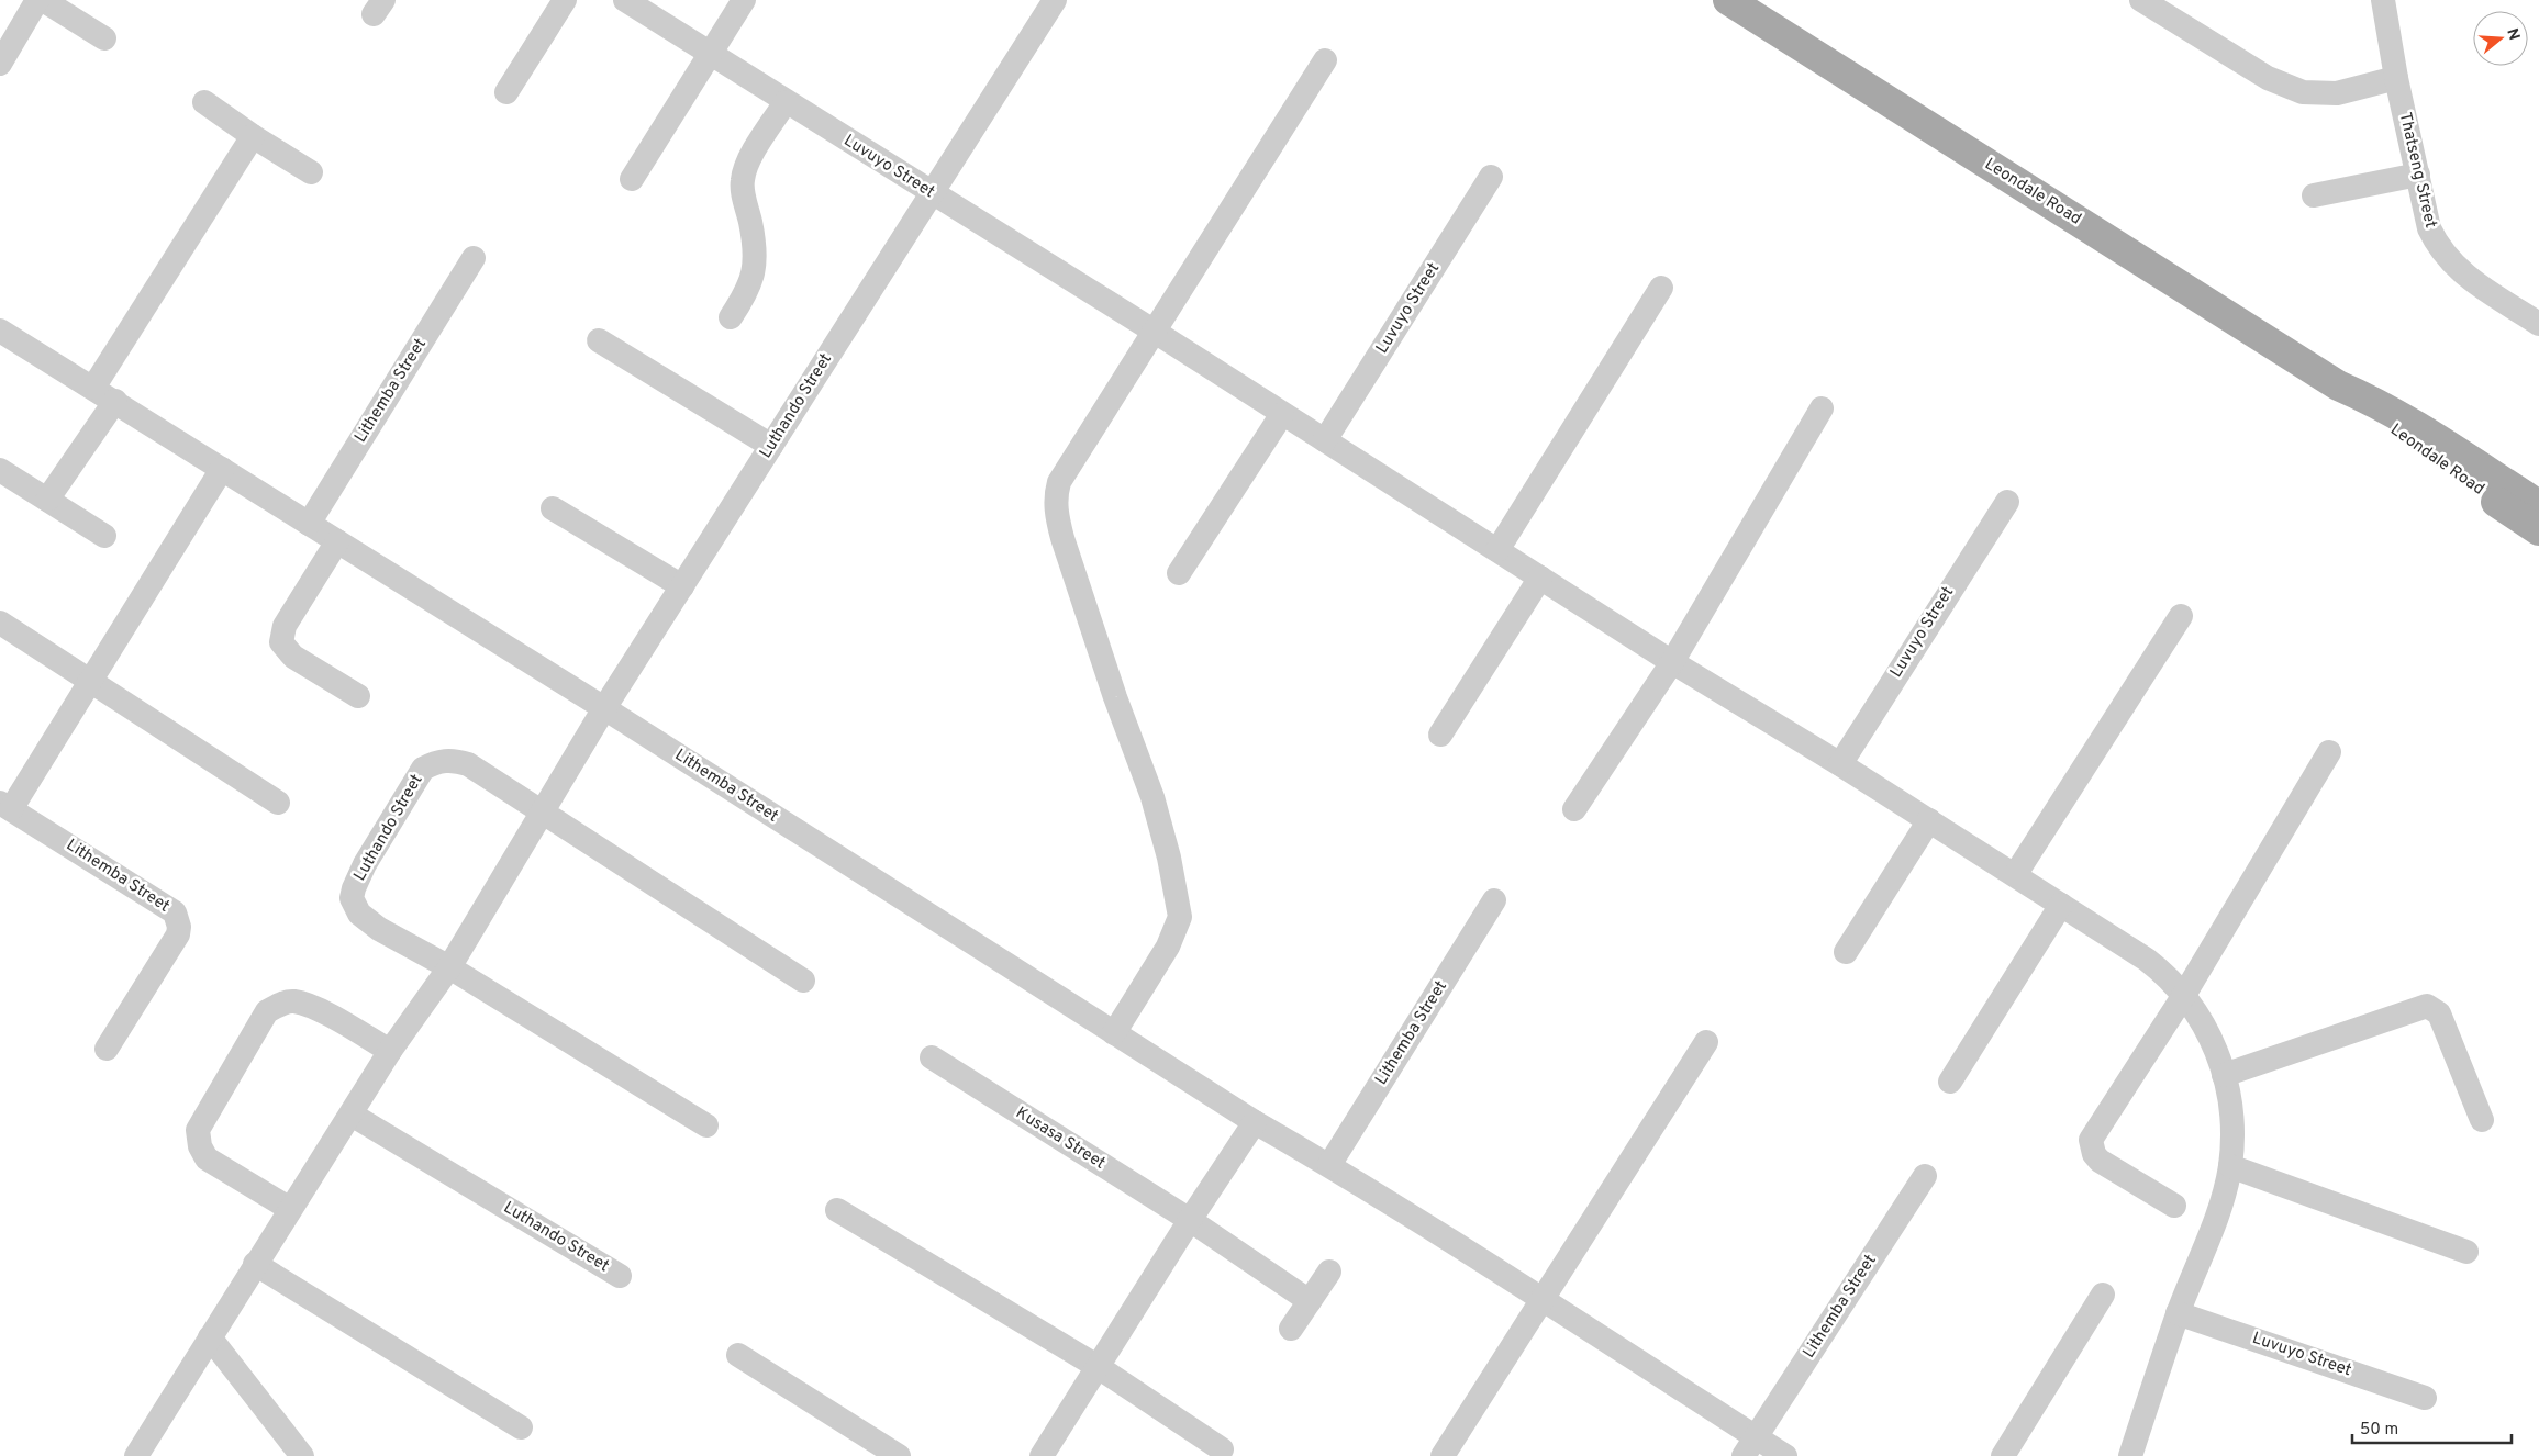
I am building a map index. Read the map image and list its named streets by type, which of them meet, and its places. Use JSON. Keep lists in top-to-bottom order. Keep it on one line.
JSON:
{"streets":{"main road":["Leondale Road"],"street":["Luvuyo Street","Thatseng Street","Lithemba Street","Luthando Street","Kusasa Street"]},"crossings":[["Luvuyo Street","Luthando Street"],["Lithemba Street","Luthando Street"]],"scale_bar":"50 m","north":"right"}
